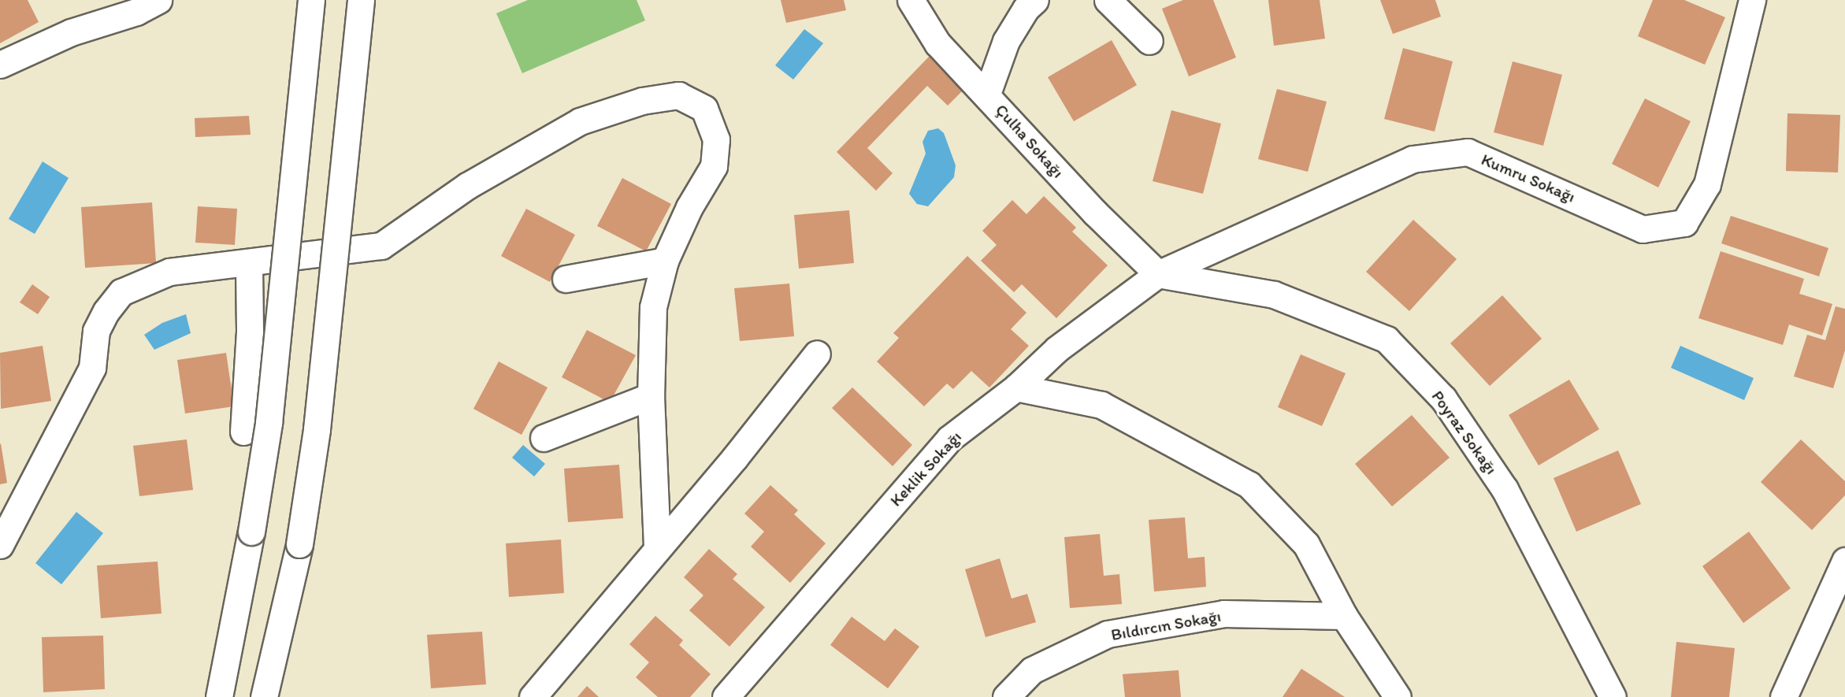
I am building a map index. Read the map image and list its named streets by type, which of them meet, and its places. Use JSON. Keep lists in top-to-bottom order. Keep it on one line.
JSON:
{"streets":{"main road":["Çulha Sokağı","Kumru Sokağı","Poyraz Sokağı","Keklik Sokağı","Bıldırcın Sokağı"]},"crossings":[["Çulha Sokağı","Kumru Sokağı"],["Çulha Sokağı","Poyraz Sokağı"],["Çulha Sokağı","Keklik Sokağı"],["Kumru Sokağı","Poyraz Sokağı"],["Kumru Sokağı","Keklik Sokağı"],["Poyraz Sokağı","Keklik Sokağı"]]}
